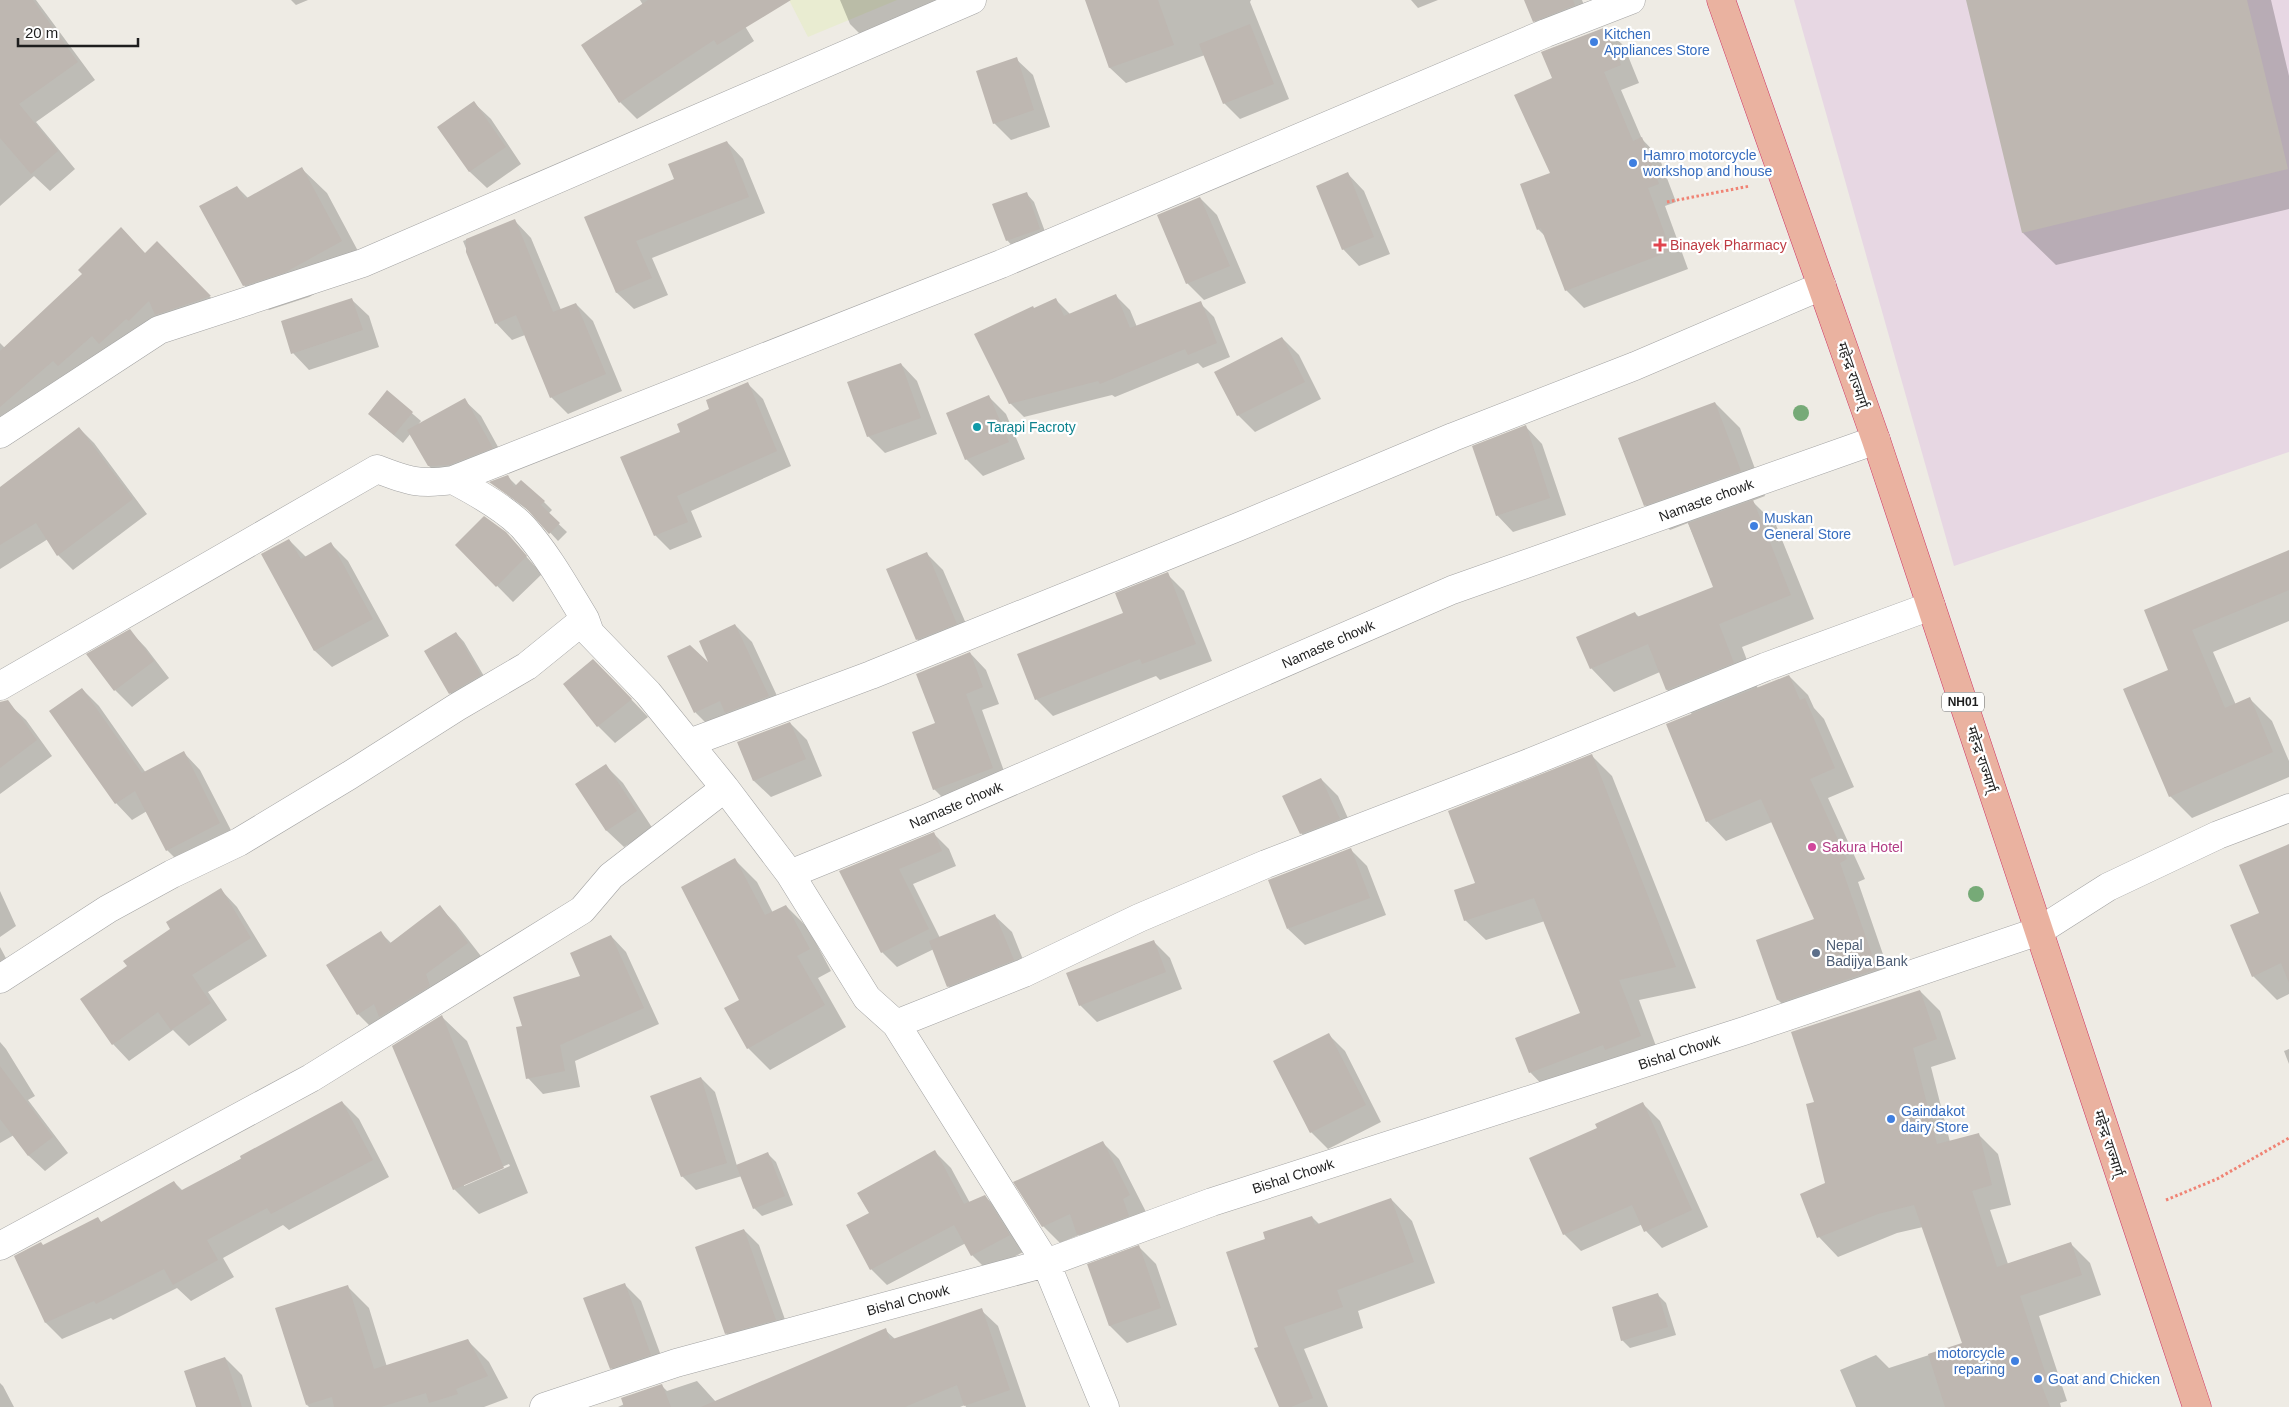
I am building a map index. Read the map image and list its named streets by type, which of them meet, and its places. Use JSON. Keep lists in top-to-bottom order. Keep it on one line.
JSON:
{"streets":{"highway":["महेन्द्र राज्मार्ग्","NH01"],"street":["Namaste chowk","Bishal Chowk"]},"crossings":[["महेन्द्र राज्मार्ग्","Namaste chowk"],["महेन्द्र राज्मार्ग्","Bishal Chowk"]],"places":{"other":["Kitchen Appliances Store","Hamro motorcycle workshop and house","Tarapi Facroty","Muskan General Store","Sakura Hotel","Nepal Badijya Bank","Gaindakot dairy Store","motorcycle reparing","Goat and Chicken"],"health":["Binayek Pharmacy"]},"scale_bar":"20 m"}
